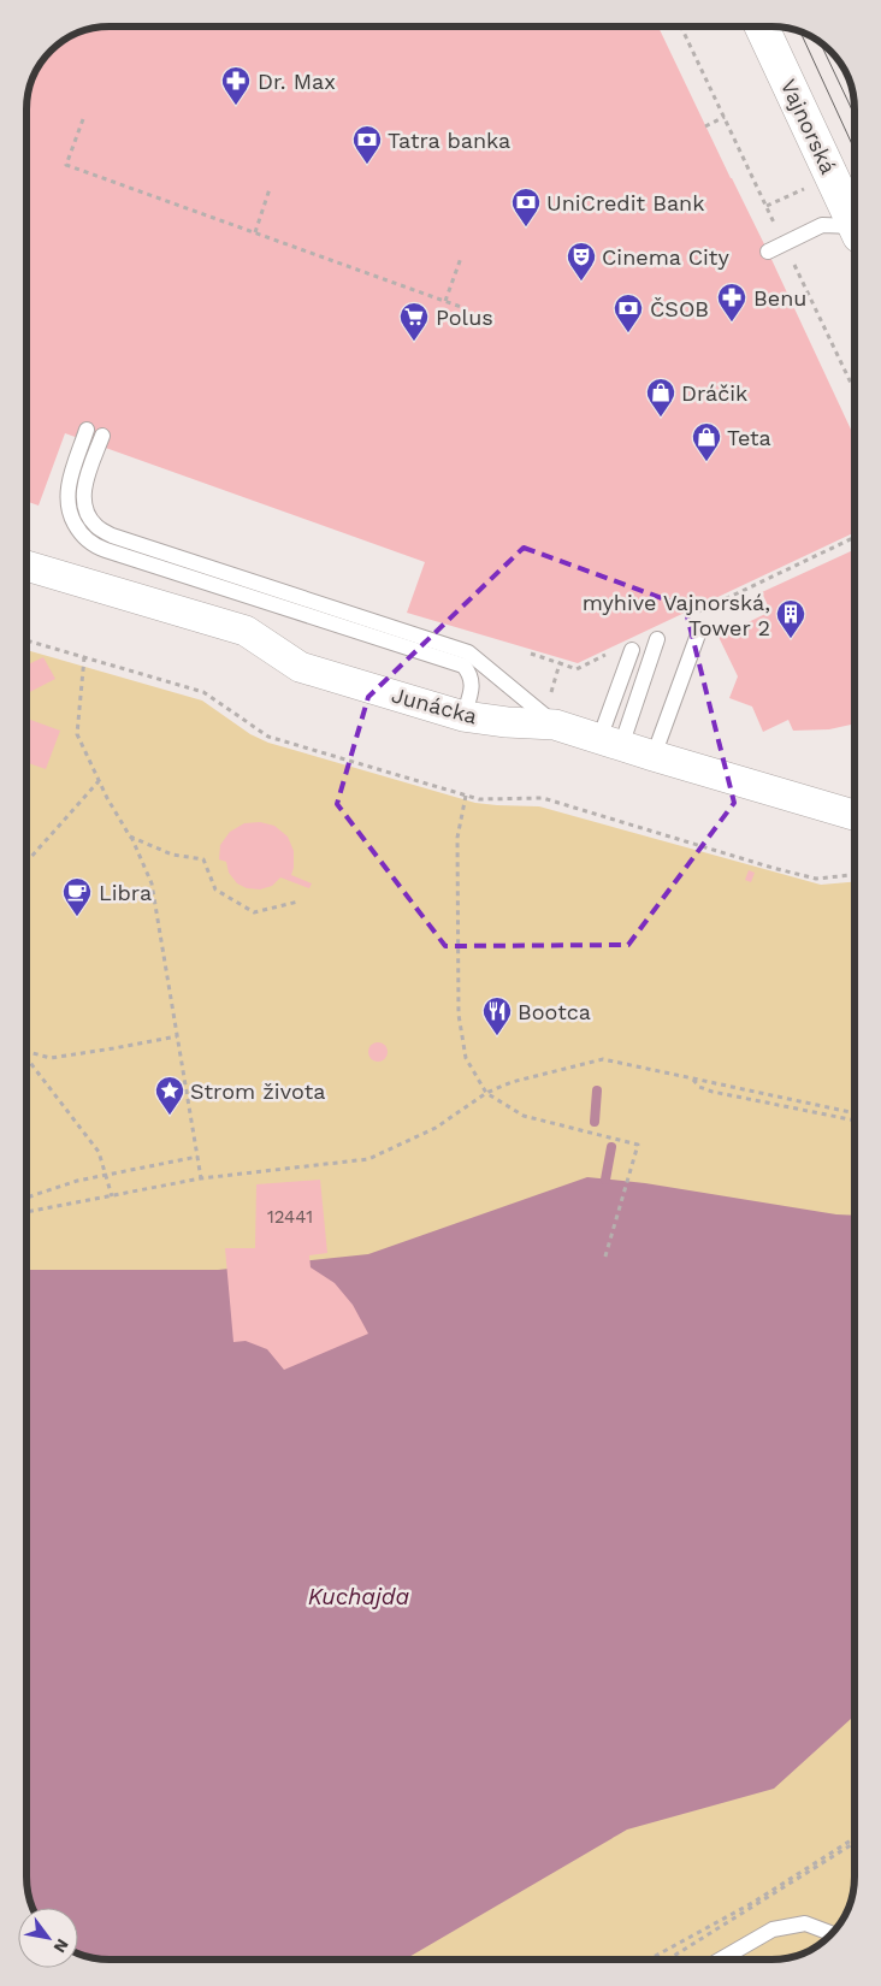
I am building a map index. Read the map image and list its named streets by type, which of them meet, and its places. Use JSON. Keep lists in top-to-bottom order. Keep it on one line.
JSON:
{"streets":{"main road":["Vajnorská"],"street":["Junácka"]},"water":["Kuchajda"],"places":{"pharmacy":["Dr. Max","Benu"],"bank":["Tatra banka","UniCredit Bank","ČSOB"],"theatre":["Cinema City"],"supermarket":["Polus"],"shop":["Dráčik","Teta"],"building":["myhive Vajnorská, Tower 2"],"cafe":["Libra"],"restaurant":["Bootca"],"place":["Strom života"]},"house_numbers":["12441"],"north":"bottom right"}
